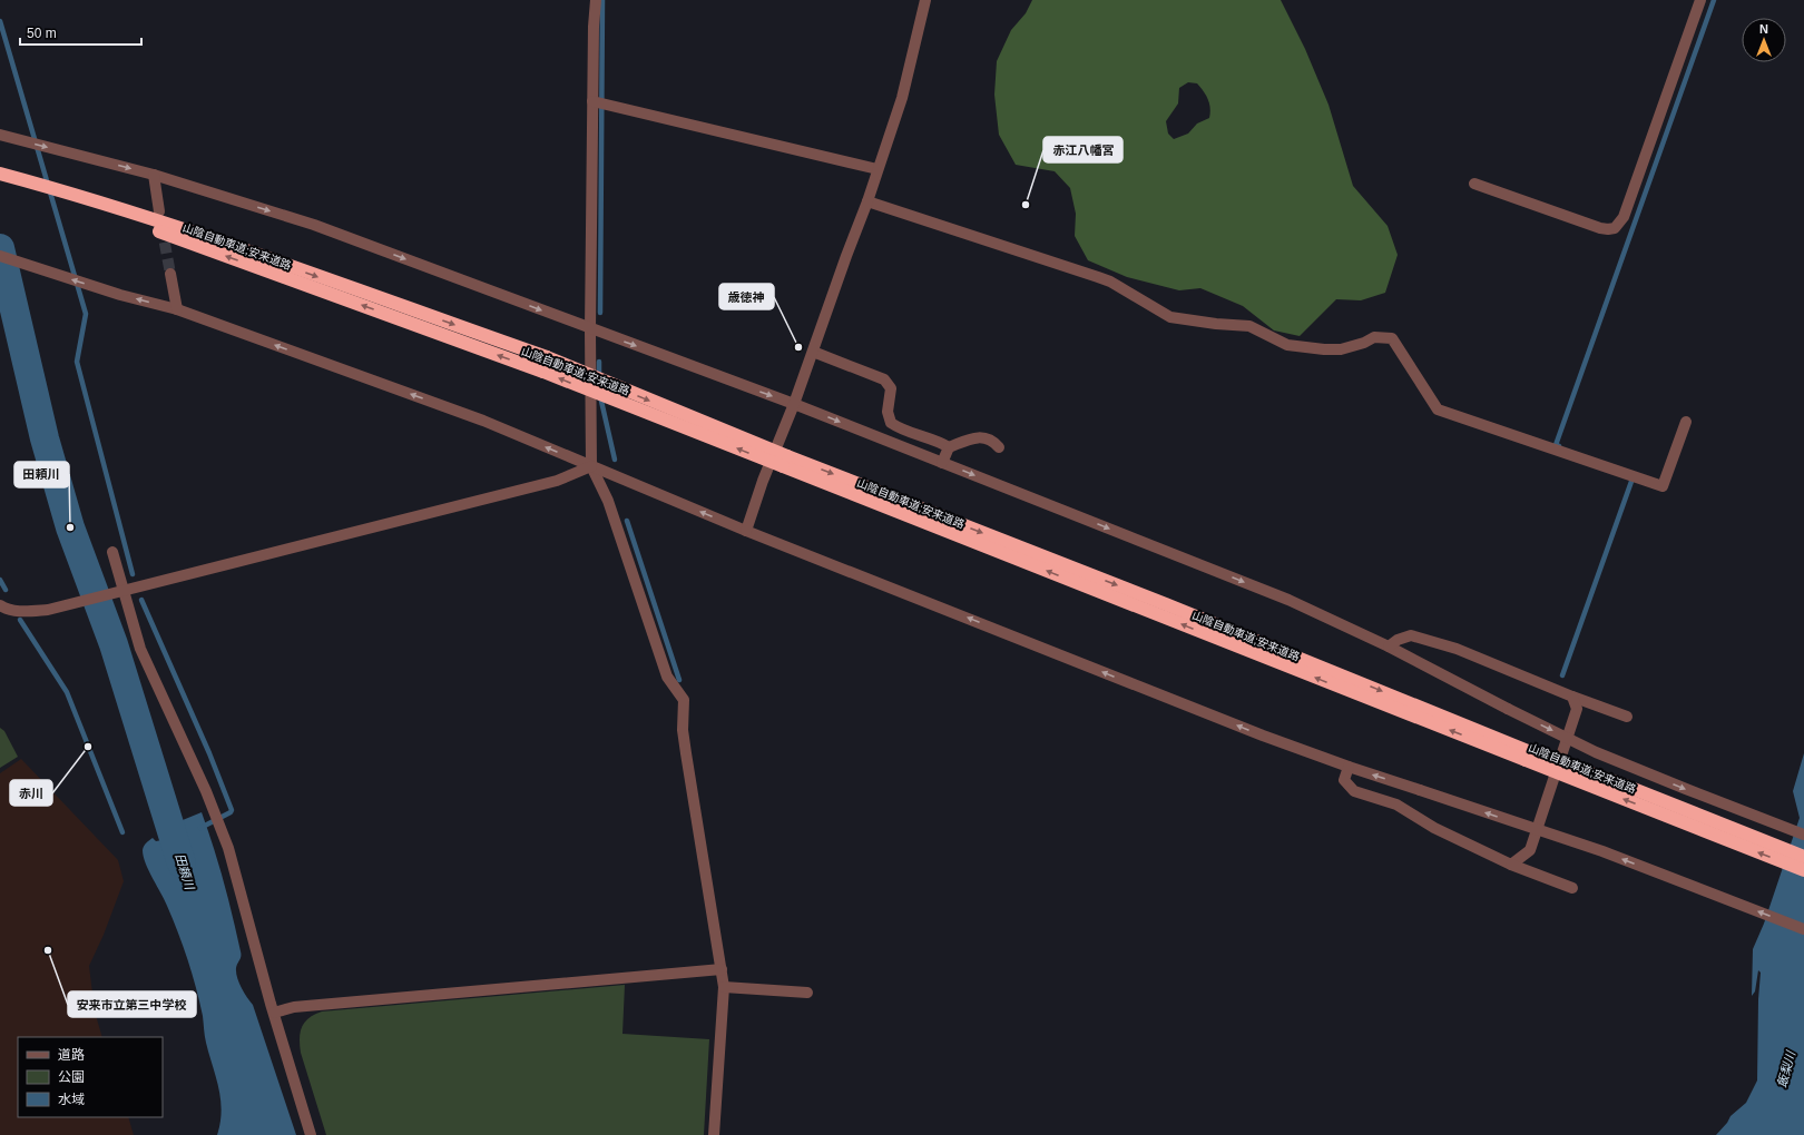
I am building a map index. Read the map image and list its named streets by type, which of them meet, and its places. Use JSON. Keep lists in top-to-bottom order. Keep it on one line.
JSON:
{"streets":{"highway":["山陰自動車道;安来道路"]},"water":["田頼川","飯梨川"],"places":["赤江八幡宮","歳徳神","田頼川","赤川","安来市立第三中学校"],"legend":["道路","公園","水域"],"scale_bar":"50 m","north":"top"}
